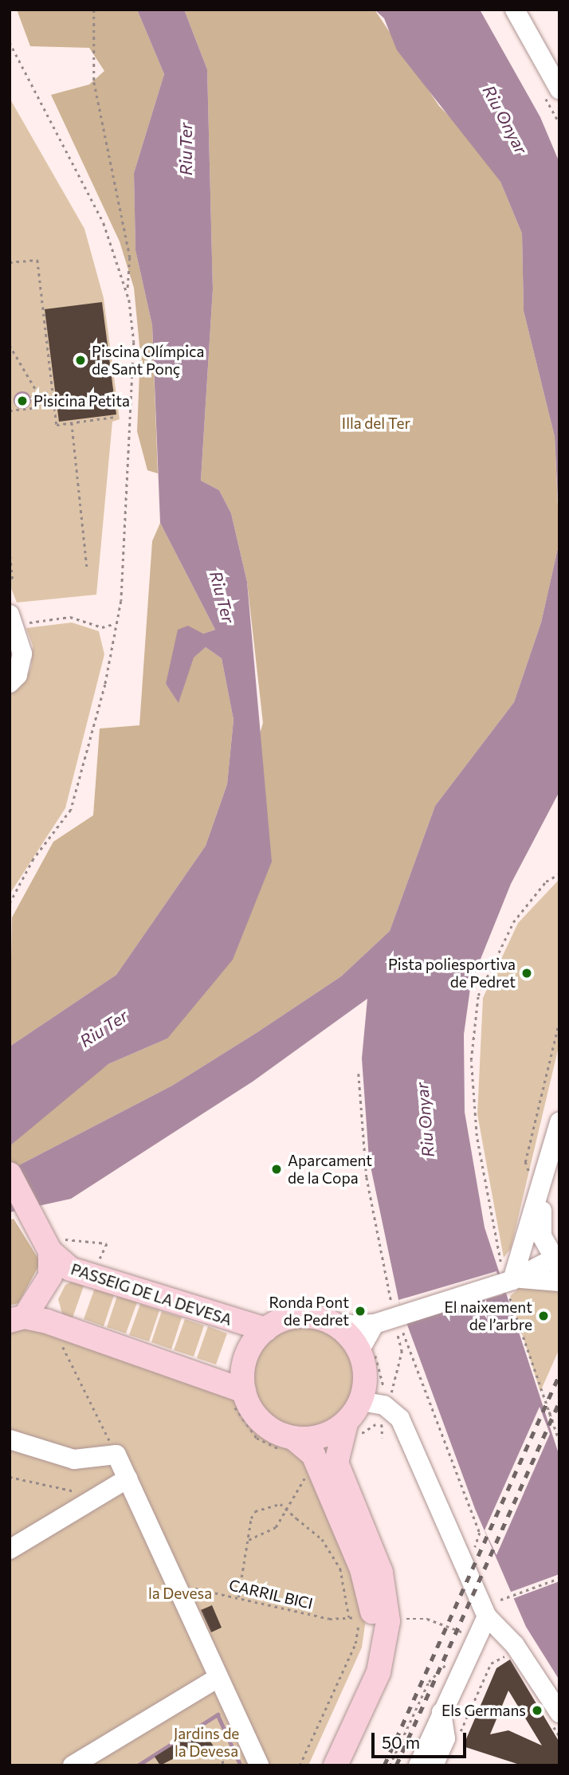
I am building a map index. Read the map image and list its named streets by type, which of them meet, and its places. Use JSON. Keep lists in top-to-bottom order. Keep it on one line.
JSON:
{"streets":{"main road":["PASSEIG DE LA DEVESA"],"path":["CARRIL BICI"]},"water":["Riu Onyar","Riu Ter"],"parks":["Illa del Ter","la Devesa","Jardins de la Devesa"],"places":["Piscina Olímpica de Sant Ponç","Pisicina Petita","Pista poliesportiva de Pedret","Aparcament de la Copa","Ronda Pont de Pedret","El naixement de l’arbre","Els Germans"],"scale_bar":"50 m"}
